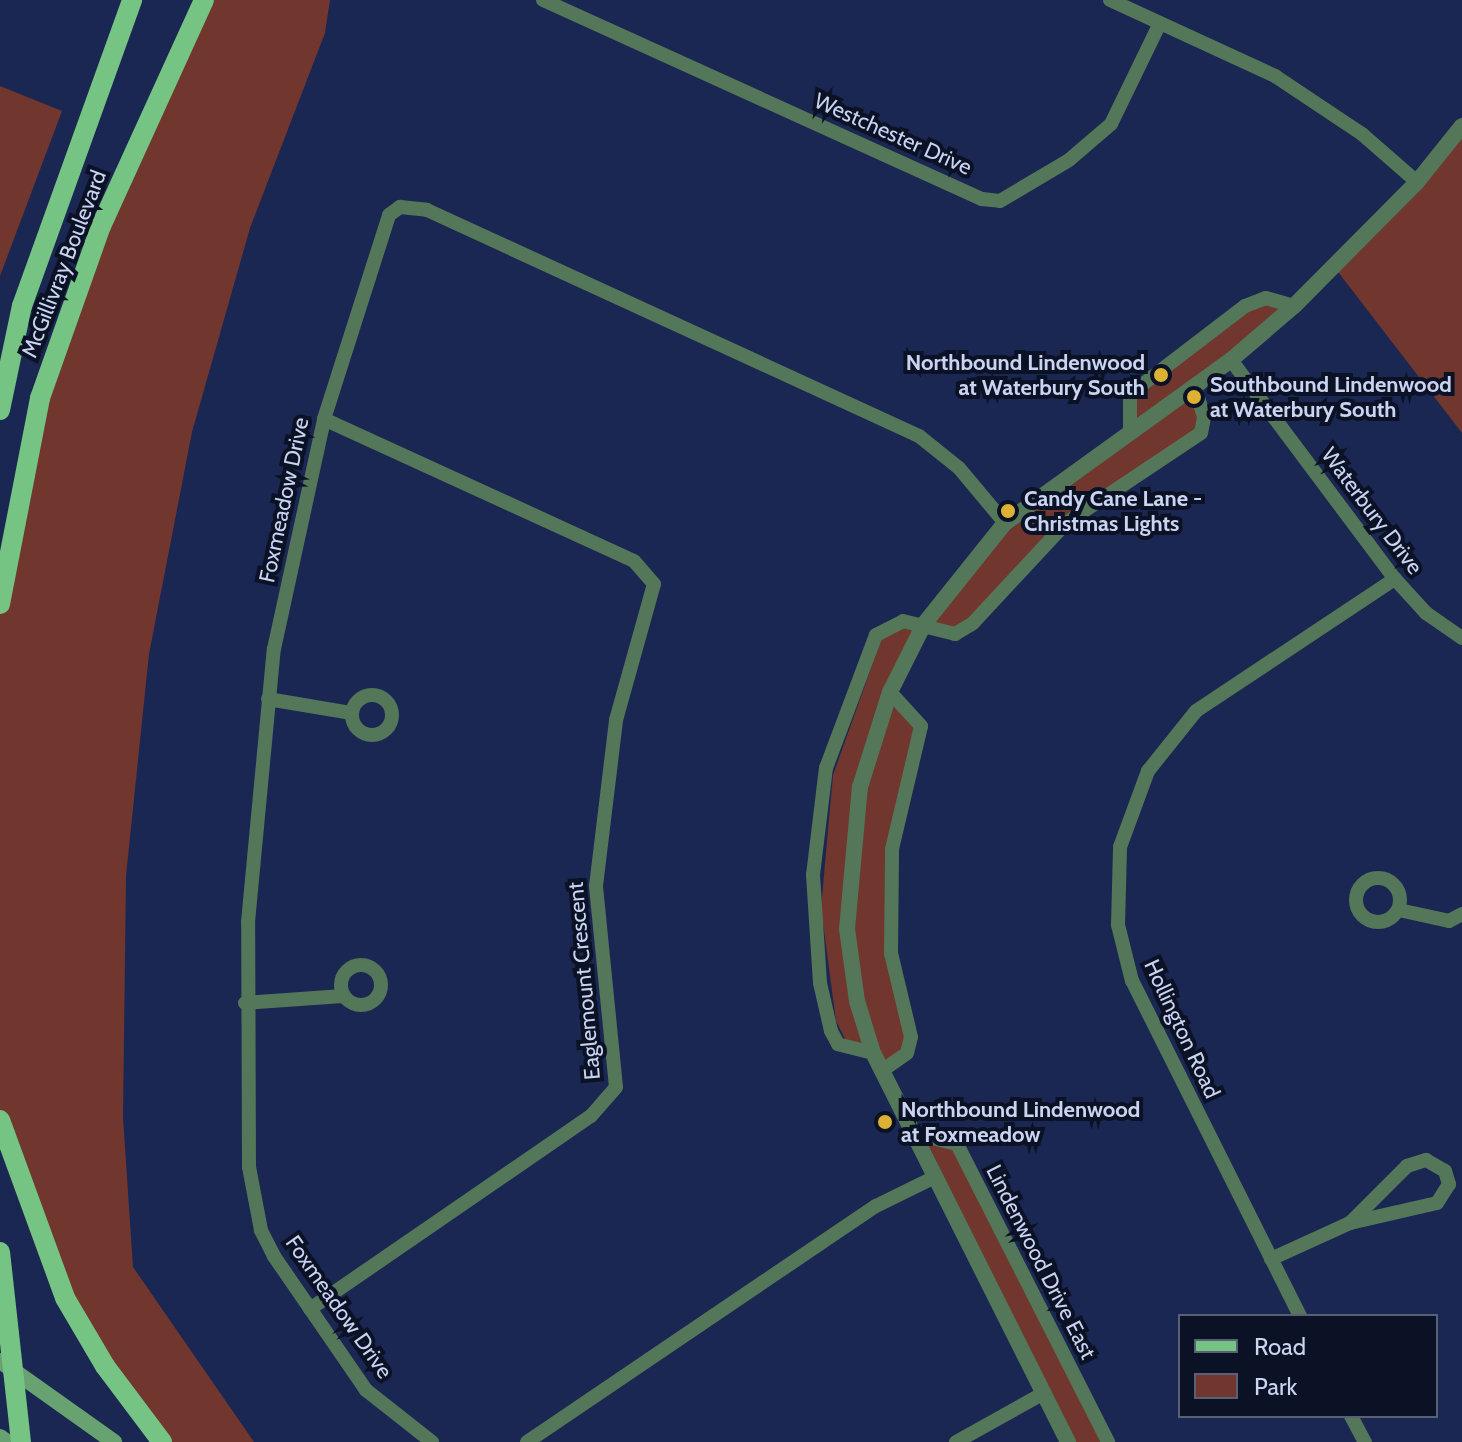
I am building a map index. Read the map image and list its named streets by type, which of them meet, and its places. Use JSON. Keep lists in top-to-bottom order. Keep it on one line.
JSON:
{"streets":{"main road":["McGillivray Boulevard"],"street":["Westchester Drive","Foxmeadow Drive","Waterbury Drive","Eaglemount Crescent","Hollington Road","Lindenwood Drive East"]},"crossings":[["Foxmeadow Drive","Eaglemount Crescent"],["Waterbury Drive","Hollington Road"]],"places":["Northbound Lindenwood at Waterbury South","Southbound Lindenwood at Waterbury South","Candy Cane Lane - Christmas Lights","Northbound Lindenwood at Foxmeadow"],"legend":["Road","Park"]}
